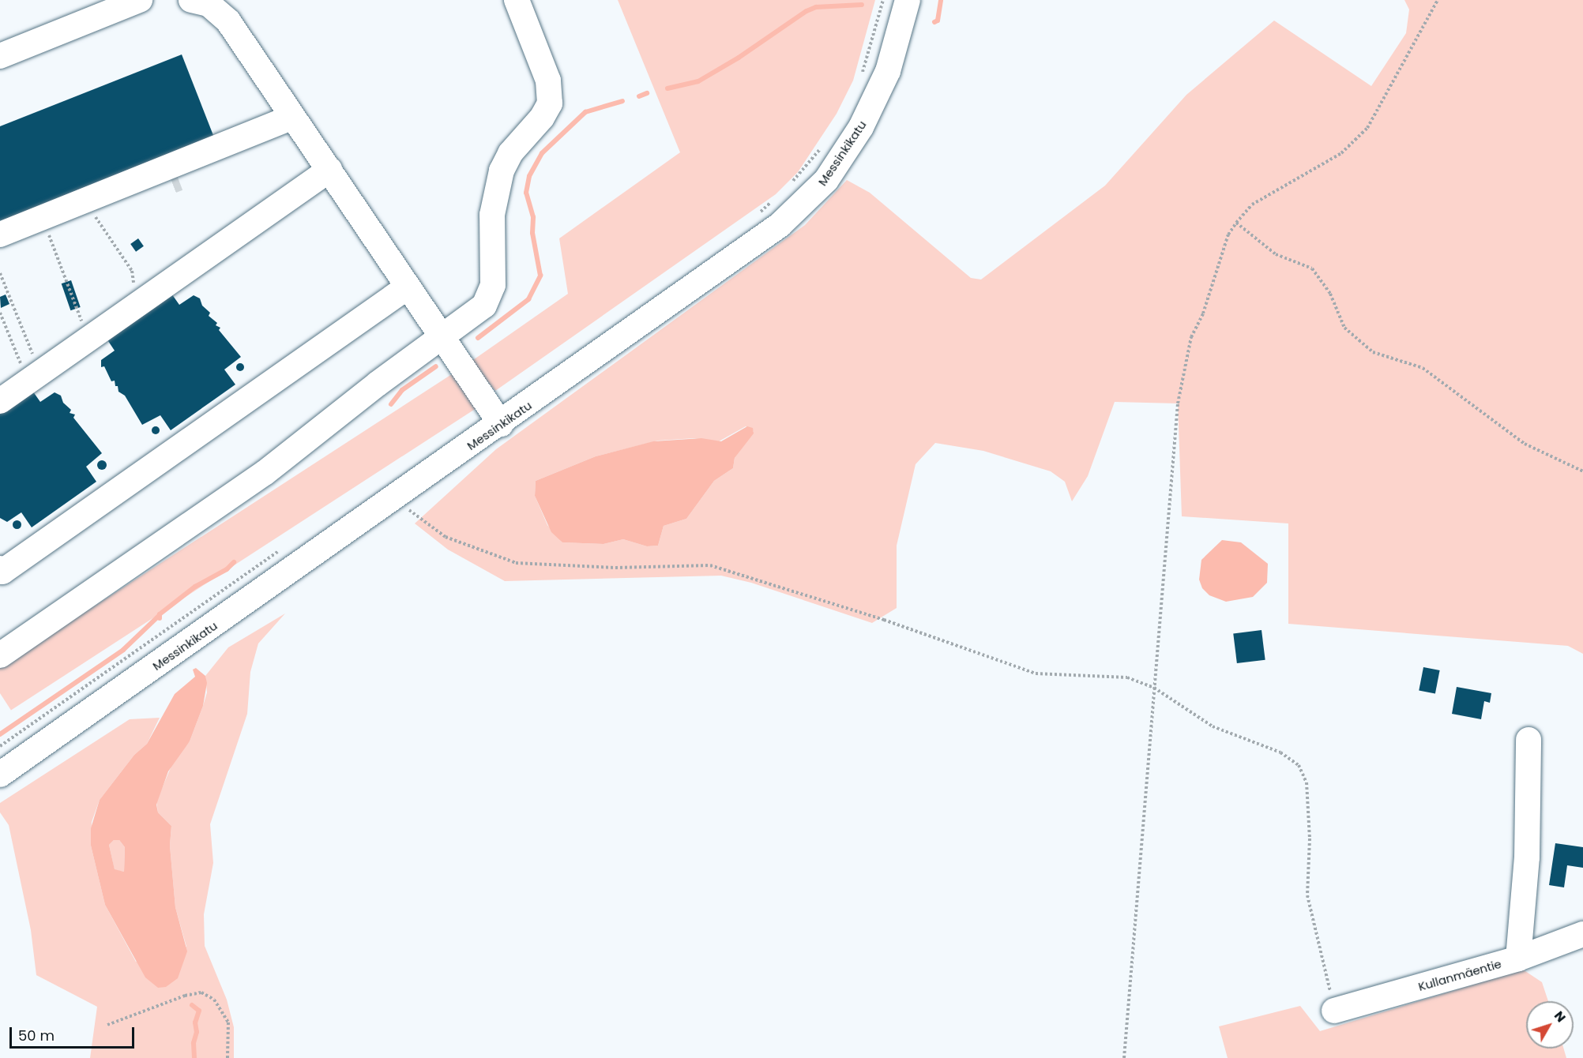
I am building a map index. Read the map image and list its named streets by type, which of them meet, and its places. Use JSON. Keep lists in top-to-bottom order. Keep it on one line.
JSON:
{"streets":{"street":["Messinkikatu","Kullanmäentie"]},"scale_bar":"50 m","north":"top right"}
